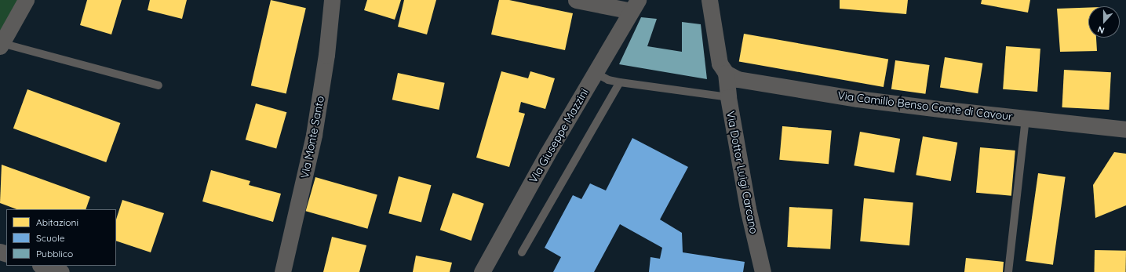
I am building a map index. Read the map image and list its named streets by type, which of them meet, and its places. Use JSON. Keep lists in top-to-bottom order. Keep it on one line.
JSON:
{"streets":{"street":["Via Camillo Benso Conte di Cavour","Via Giuseppe Mazzini","Via Monte Santo","Via Dottor Luigi Carcano"]},"crossings":[["Via Camillo Benso Conte di Cavour","Via Dottor Luigi Carcano"]],"legend":["Abitazioni","Scuole","Pubblico"],"north":"bottom"}
